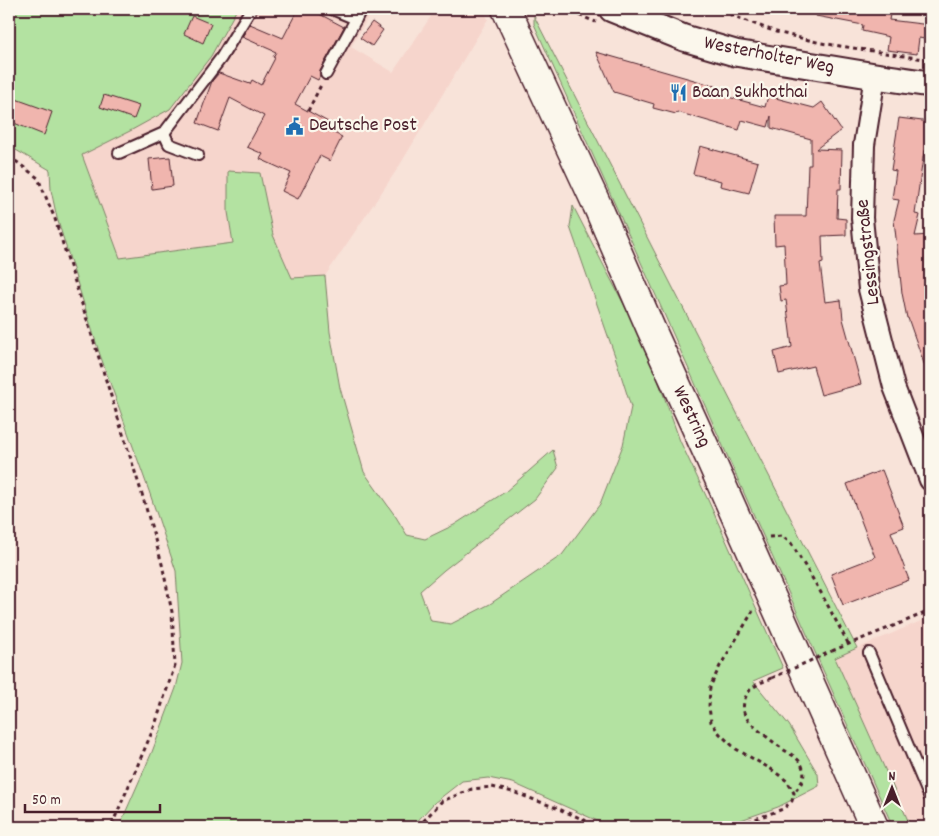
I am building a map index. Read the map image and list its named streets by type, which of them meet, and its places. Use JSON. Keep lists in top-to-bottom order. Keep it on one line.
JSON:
{"streets":{"main road":["Westring"],"street":["Westerholter Weg","Lessingstraße"]},"crossings":[["Westerholter Weg","Lessingstraße"]],"places":{"restaurant":["Baan Sukhothai"],"public building":["Deutsche Post"]},"scale_bar":"50 m","north":"top"}
